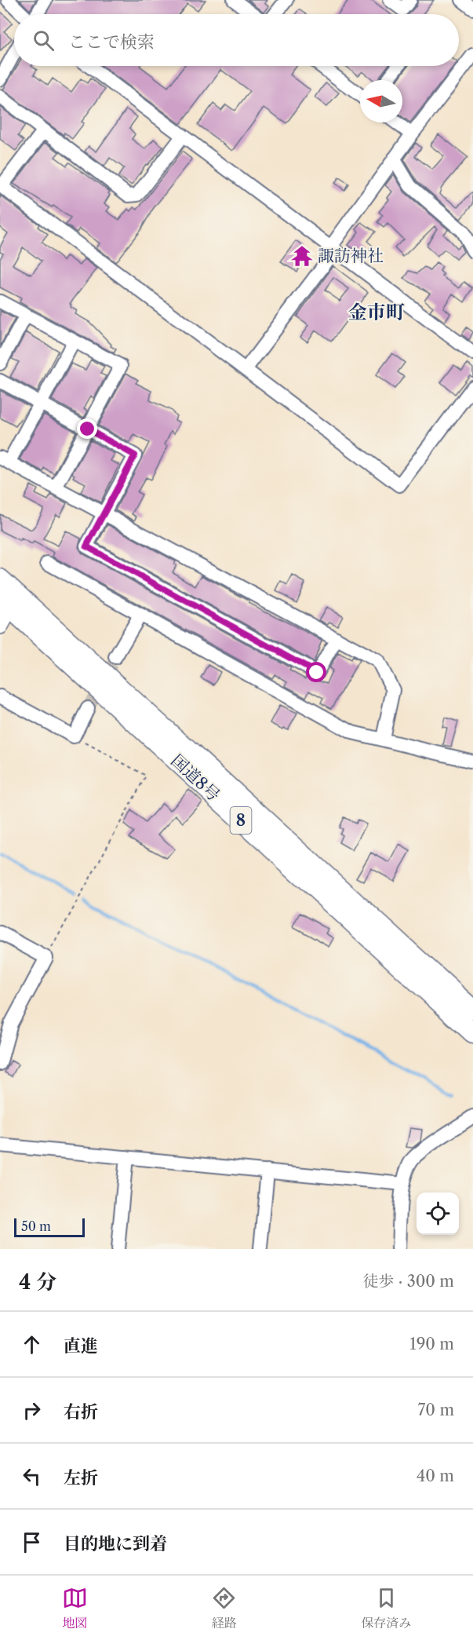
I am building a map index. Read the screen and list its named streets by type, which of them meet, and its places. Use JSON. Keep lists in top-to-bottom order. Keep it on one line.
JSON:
{"streets":{"highway":["国道8号","8"]},"districts":["金市町"],"places":{"temple":["諏訪神社"]},"scale_bar":"50 m","north":"left","page":{"search":"ここで検索","scale":"50 m","heading":["4 分","徒歩 · 300 m"],"list":[["直進","190 m"],["右折","70 m"],["左折","40 m"],"目的地に到着"],"nav":["地図","経路","保存済み"]}}
